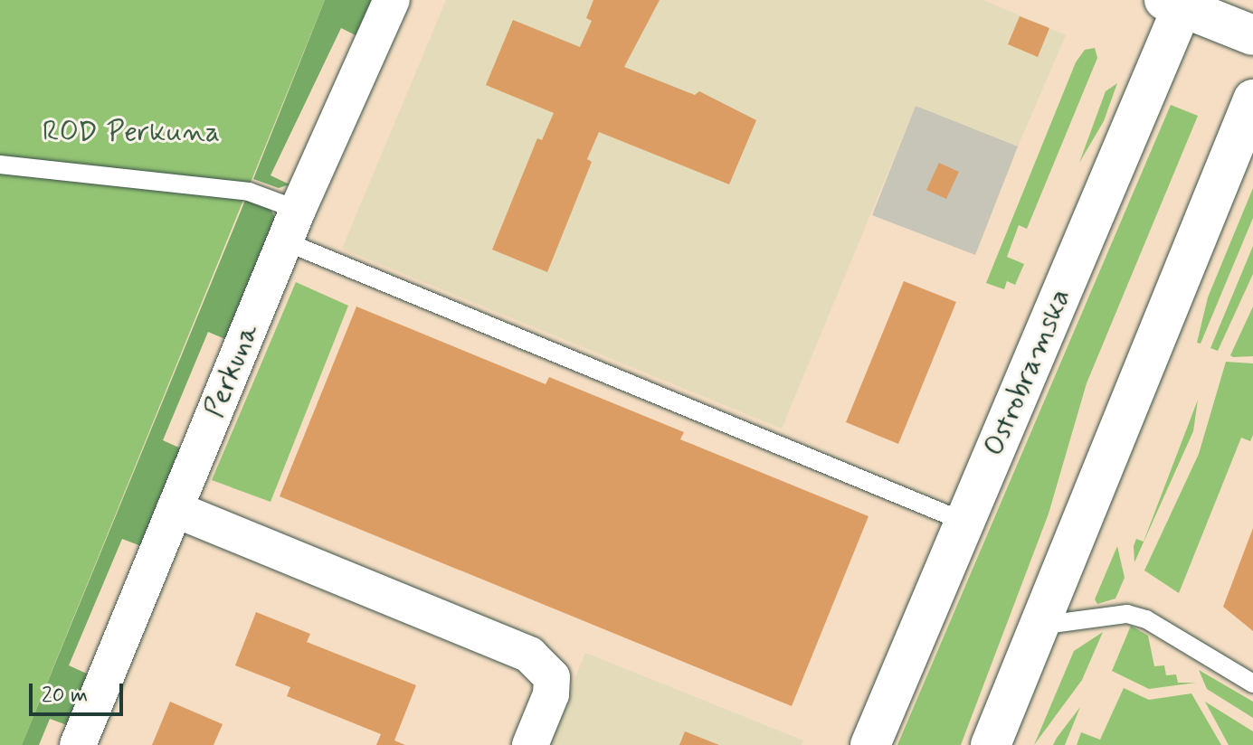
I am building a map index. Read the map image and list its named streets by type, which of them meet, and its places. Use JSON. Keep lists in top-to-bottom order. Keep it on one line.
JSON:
{"streets":{"main road":["Ostrobramska"],"street":["Perkuna"]},"parks":["ROD Perkuna"],"scale_bar":"20 m"}
